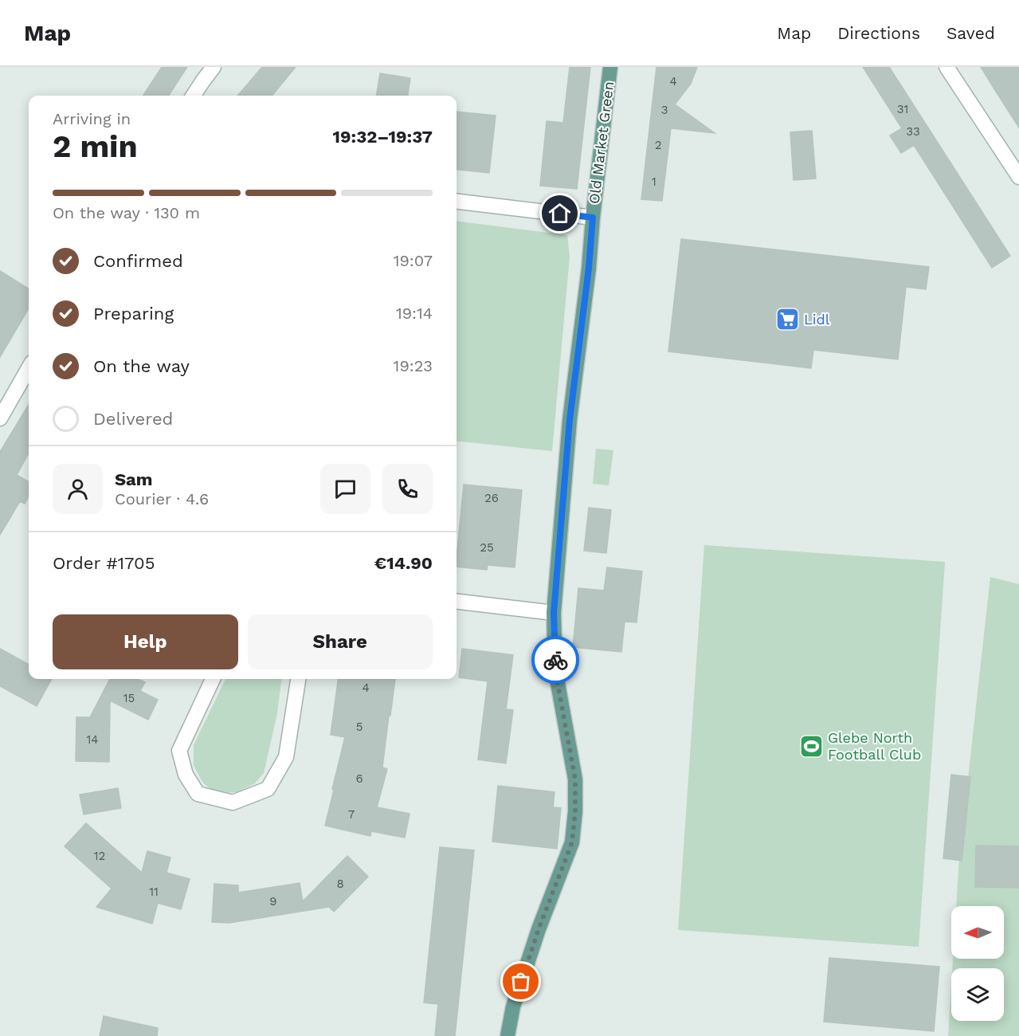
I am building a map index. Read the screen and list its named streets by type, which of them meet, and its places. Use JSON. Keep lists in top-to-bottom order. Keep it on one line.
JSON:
{"streets":{"main road":["Old Market Green"]},"places":{"supermarket":["Lidl"],"sports":["Glebe North Football Club"]},"house_numbers":["4","31","3","33","2","1","26","25","4","15","5","14","6","7","12","8","11","9"],"north":"left","page":{"header":"Map","nav":["Map","Directions","Saved"],"heading":["2 min","Arriving in","19:32–19:37"],"panel":["Sam","Courier · 4.6","Order #1705","€14.90"],"bar":"On the way · 130 m","list":[["Confirmed","19:07"],["Preparing","19:14"],["On the way","19:23"],"Delivered"],"buttons":["Help","Share"]}}
